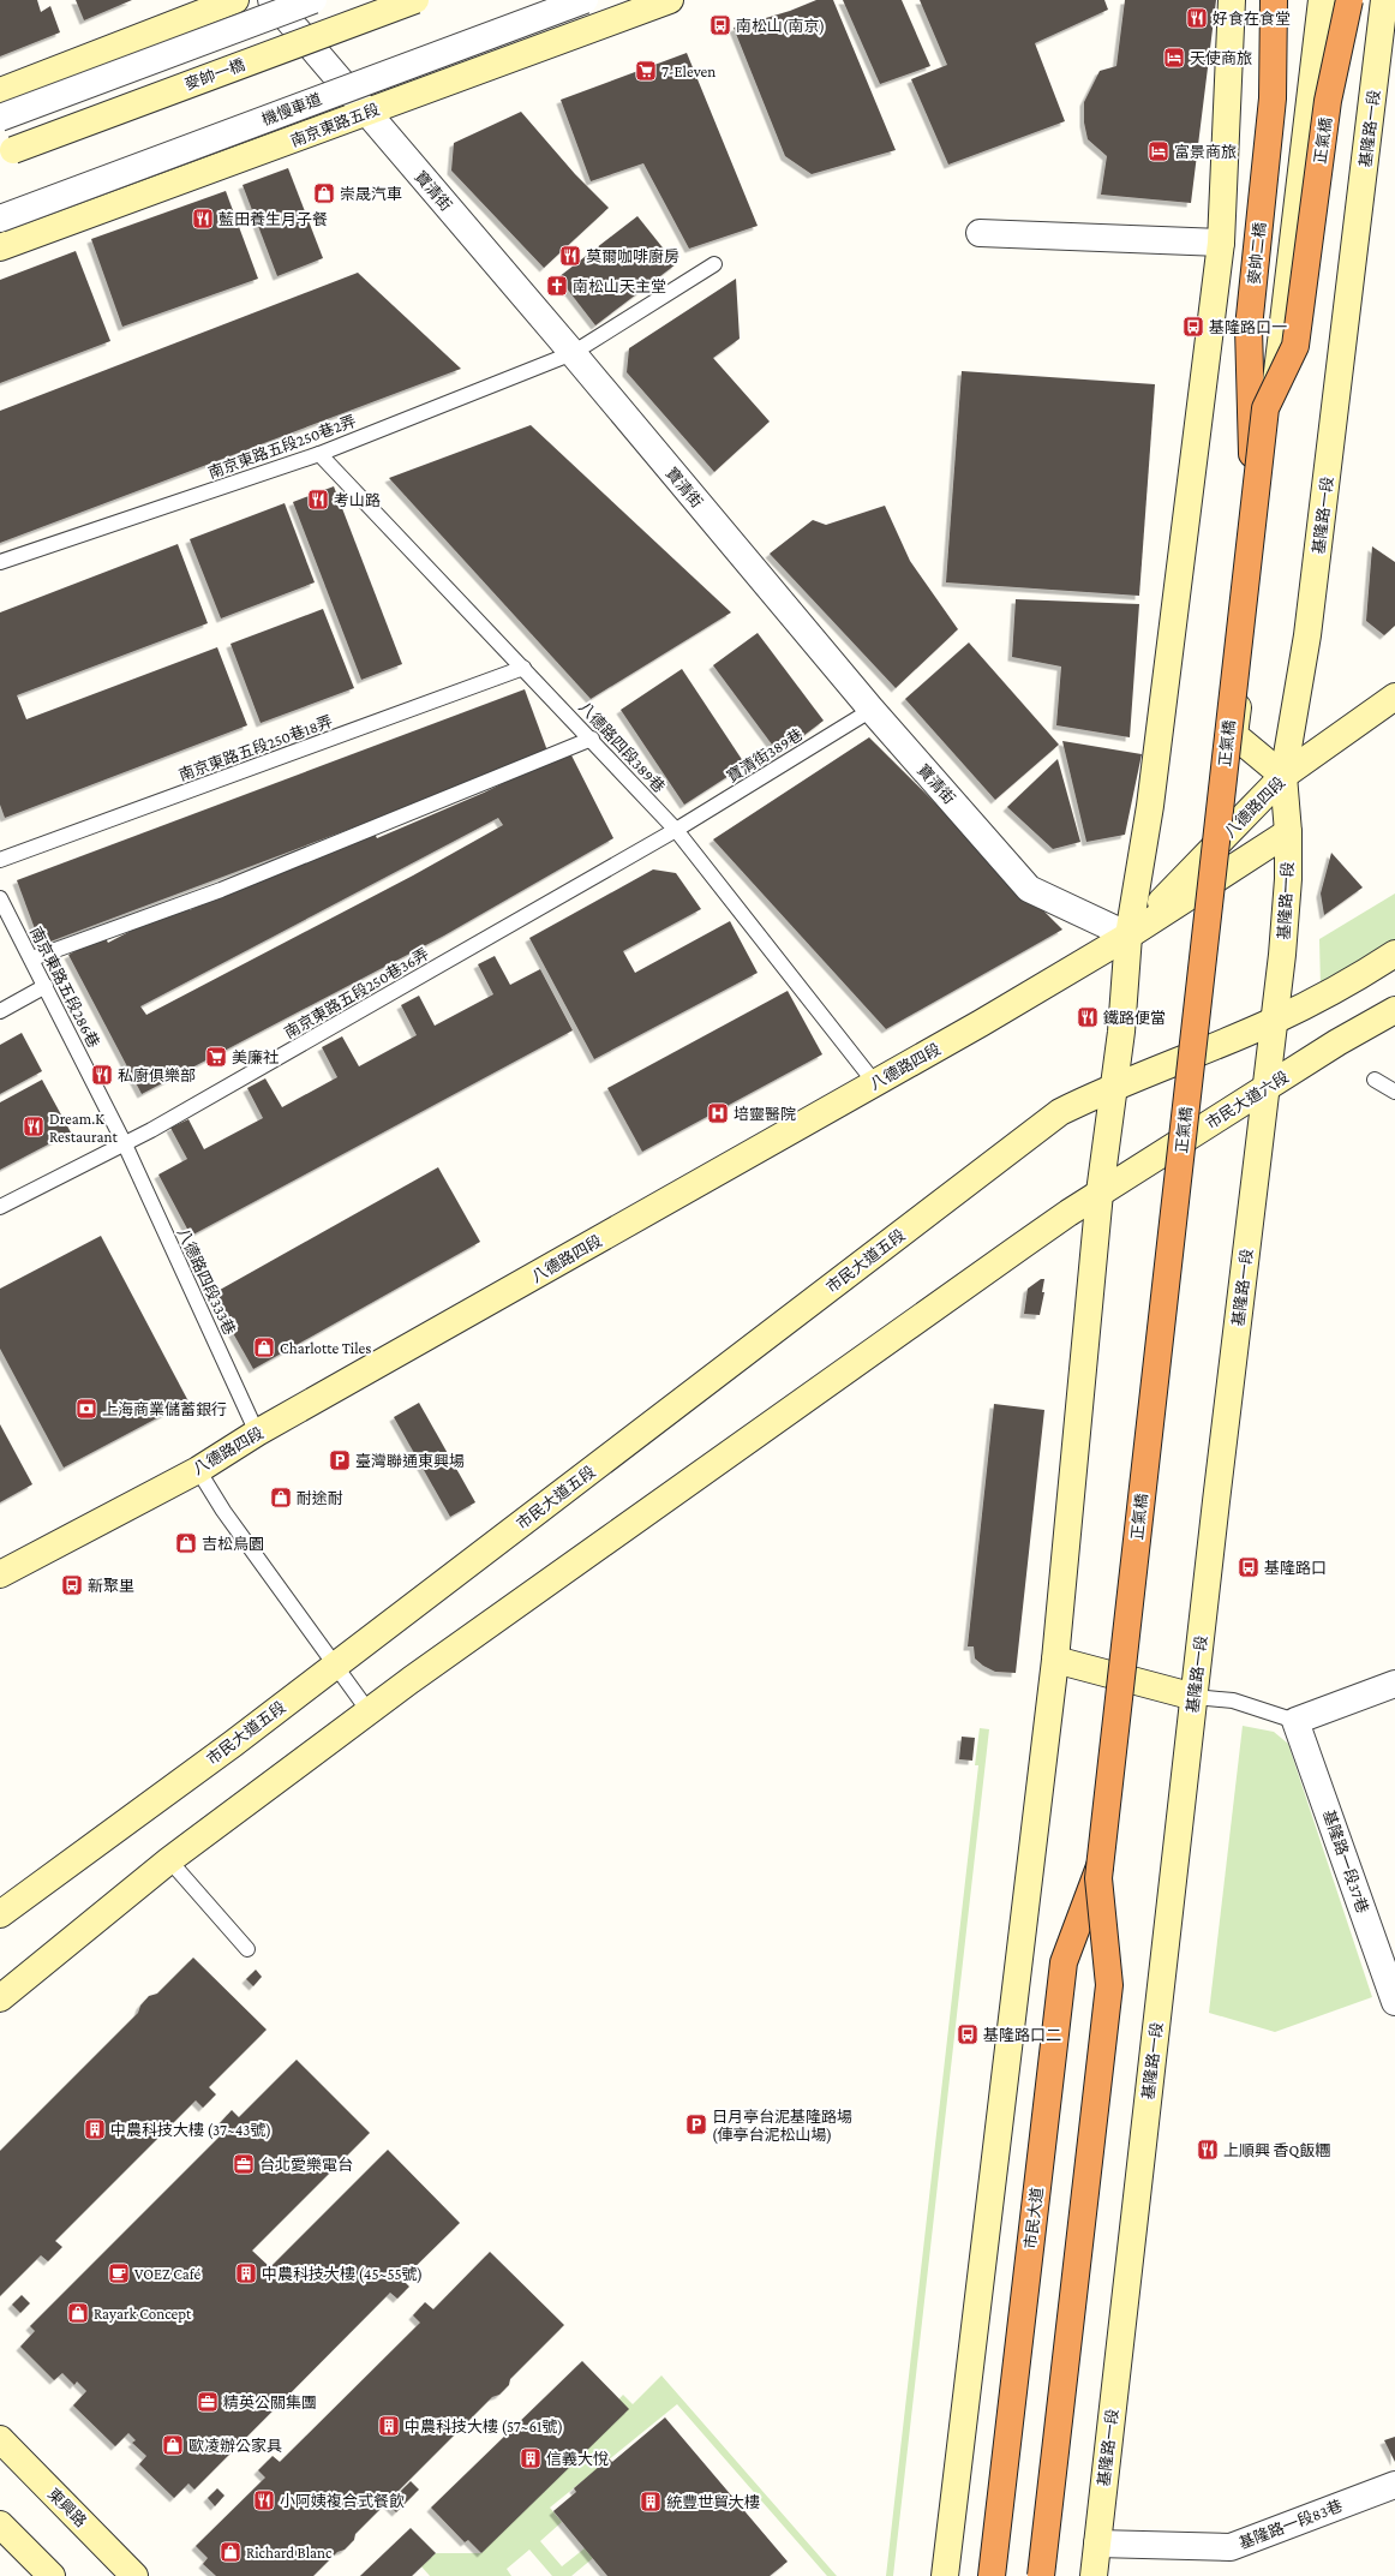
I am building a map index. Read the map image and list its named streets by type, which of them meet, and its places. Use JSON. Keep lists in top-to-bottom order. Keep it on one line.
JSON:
{"streets":{"highway":["正氣橋","麥帥二橋","市民大道"],"main road":["麥帥一橋","南京東路五段","基隆路一段","八德路四段","市民大道六段","市民大道五段","東興路"],"street":["機慢車道","寶清街","基隆路一段37巷","基隆路一段83巷"],"lane":["南京東路五段250巷2弄","八德路四段389巷","南京東路五段250巷18弄","寶清街389巷","南京東路五段286巷","南京東路五段250巷36弄","八德路四段333巷"]},"crossings":[["南京東路五段","寶清街"],["基隆路一段","八德路四段"],["基隆路一段","市民大道六段"],["基隆路一段","基隆路一段83巷"],["正氣橋","麥帥二橋"],["正氣橋","市民大道"],["寶清街","南京東路五段250巷2弄"],["寶清街","寶清街389巷"],["寶清街","八德路四段"],["南京東路五段250巷2弄","八德路四段389巷"],["八德路四段389巷","南京東路五段250巷18弄"],["八德路四段389巷","寶清街389巷"],["八德路四段389巷","八德路四段"],["八德路四段389巷","南京東路五段250巷36弄"],["寶清街389巷","南京東路五段250巷36弄"],["八德路四段","八德路四段333巷"],["南京東路五段286巷","南京東路五段250巷36弄"],["南京東路五段286巷","八德路四段333巷"],["南京東路五段250巷36弄","八德路四段333巷"]],"places":{"restaurant":["好食在食堂","藍田養生月子餐","莫爾咖啡廚房","考山路","鐵路便當","私廚俱樂部","Dream.K Restaurant","上順興 香Q飯糰","小阿姨複合式餐飲"],"bus stop":["南松山(南京)","基隆路口一","基隆路口","新聚里","基隆路口二"],"hotel":["天使商旅","富景商旅"],"supermarket":["7-Eleven","美廉社"],"shop":["崇晟汽車","Charlotte Tiles","耐途耐","吉松鳥園","Rayark Concept","歐凌辦公家具","Richard Blanc"],"church":["南松山天主堂"],"hospital":["培靈醫院"],"bank":["上海商業儲蓄銀行"],"parking":["臺灣聯通東興場","日月亭台泥基隆路場 (俥亭台泥松山場)"],"building":["中農科技大樓 (37~43號)","中農科技大樓 (45~55號)","中農科技大樓 (57~61號)","信義大悅","統豐世貿大樓"],"office":["台北愛樂電台","精英公關集團"],"cafe":["VOEZ Café"]}}
